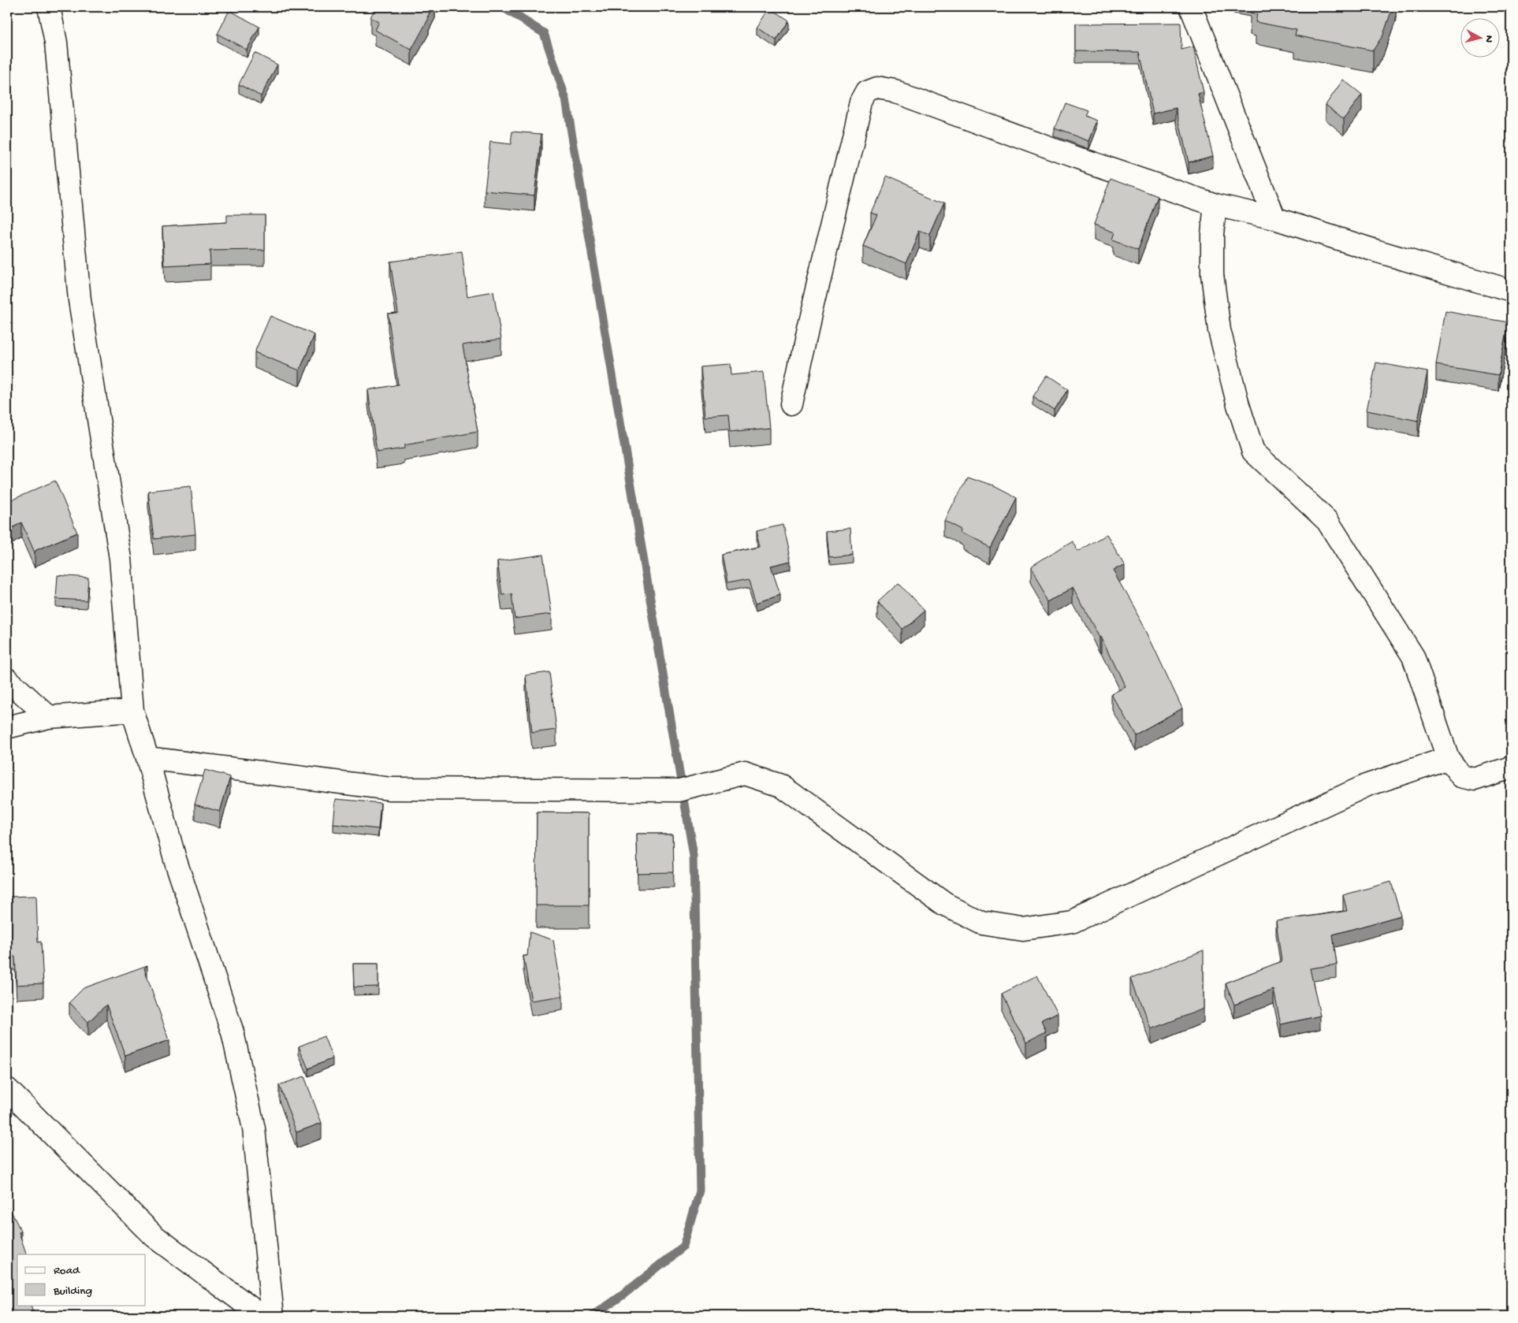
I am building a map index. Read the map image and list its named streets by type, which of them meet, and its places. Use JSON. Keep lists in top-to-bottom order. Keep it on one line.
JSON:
{"legend":["Road","Building"],"north":"right"}
